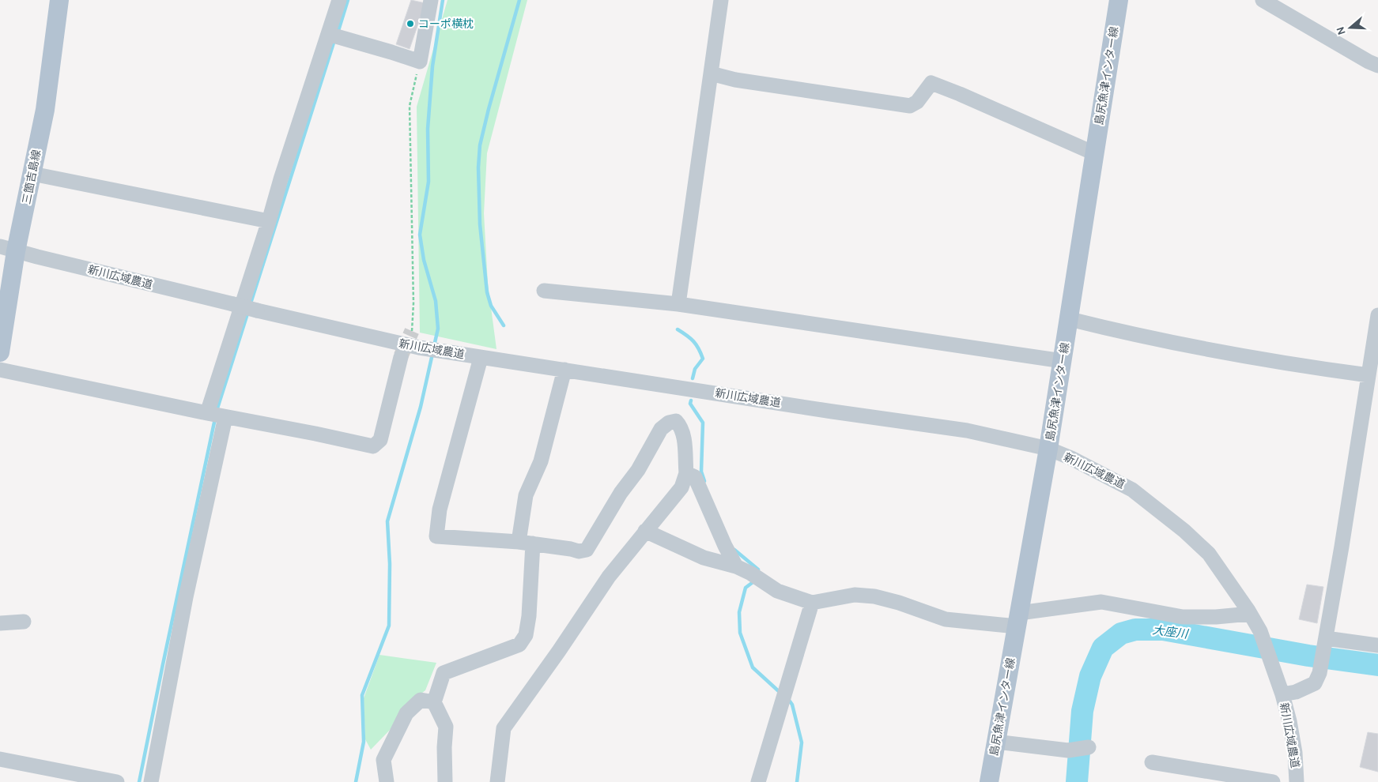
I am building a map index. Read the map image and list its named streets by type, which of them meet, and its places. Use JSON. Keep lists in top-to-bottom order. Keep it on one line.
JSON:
{"streets":{"main road":["島尻魚津インター線","三箇吉島線"],"street":["新川広域農道"]},"crossings":[["島尻魚津インター線","新川広域農道"],["三箇吉島線","新川広域農道"]],"water":["大座川"],"places":["コーポ横枕"],"north":"left"}
